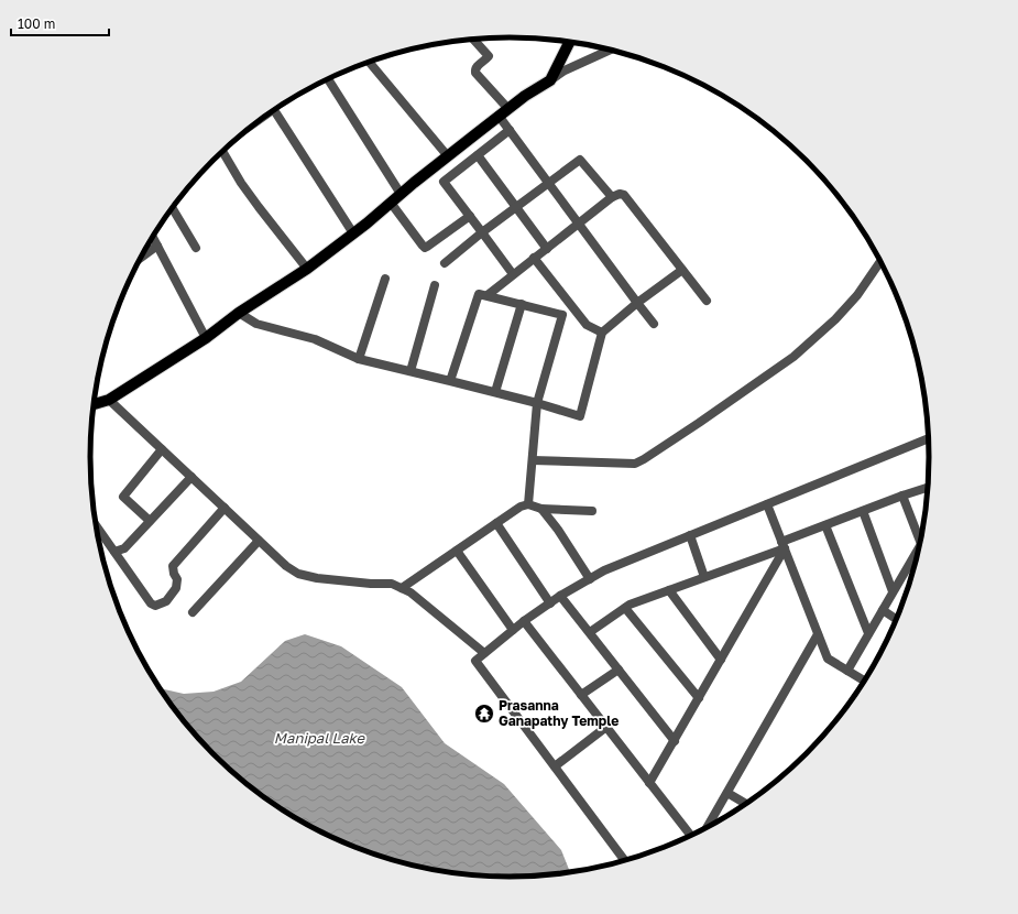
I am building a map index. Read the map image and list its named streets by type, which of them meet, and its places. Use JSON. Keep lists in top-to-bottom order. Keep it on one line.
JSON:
{"water":["Manipal Lake"],"places":{"temple":["Prasanna Ganapathy Temple"]},"scale_bar":"100 m"}
